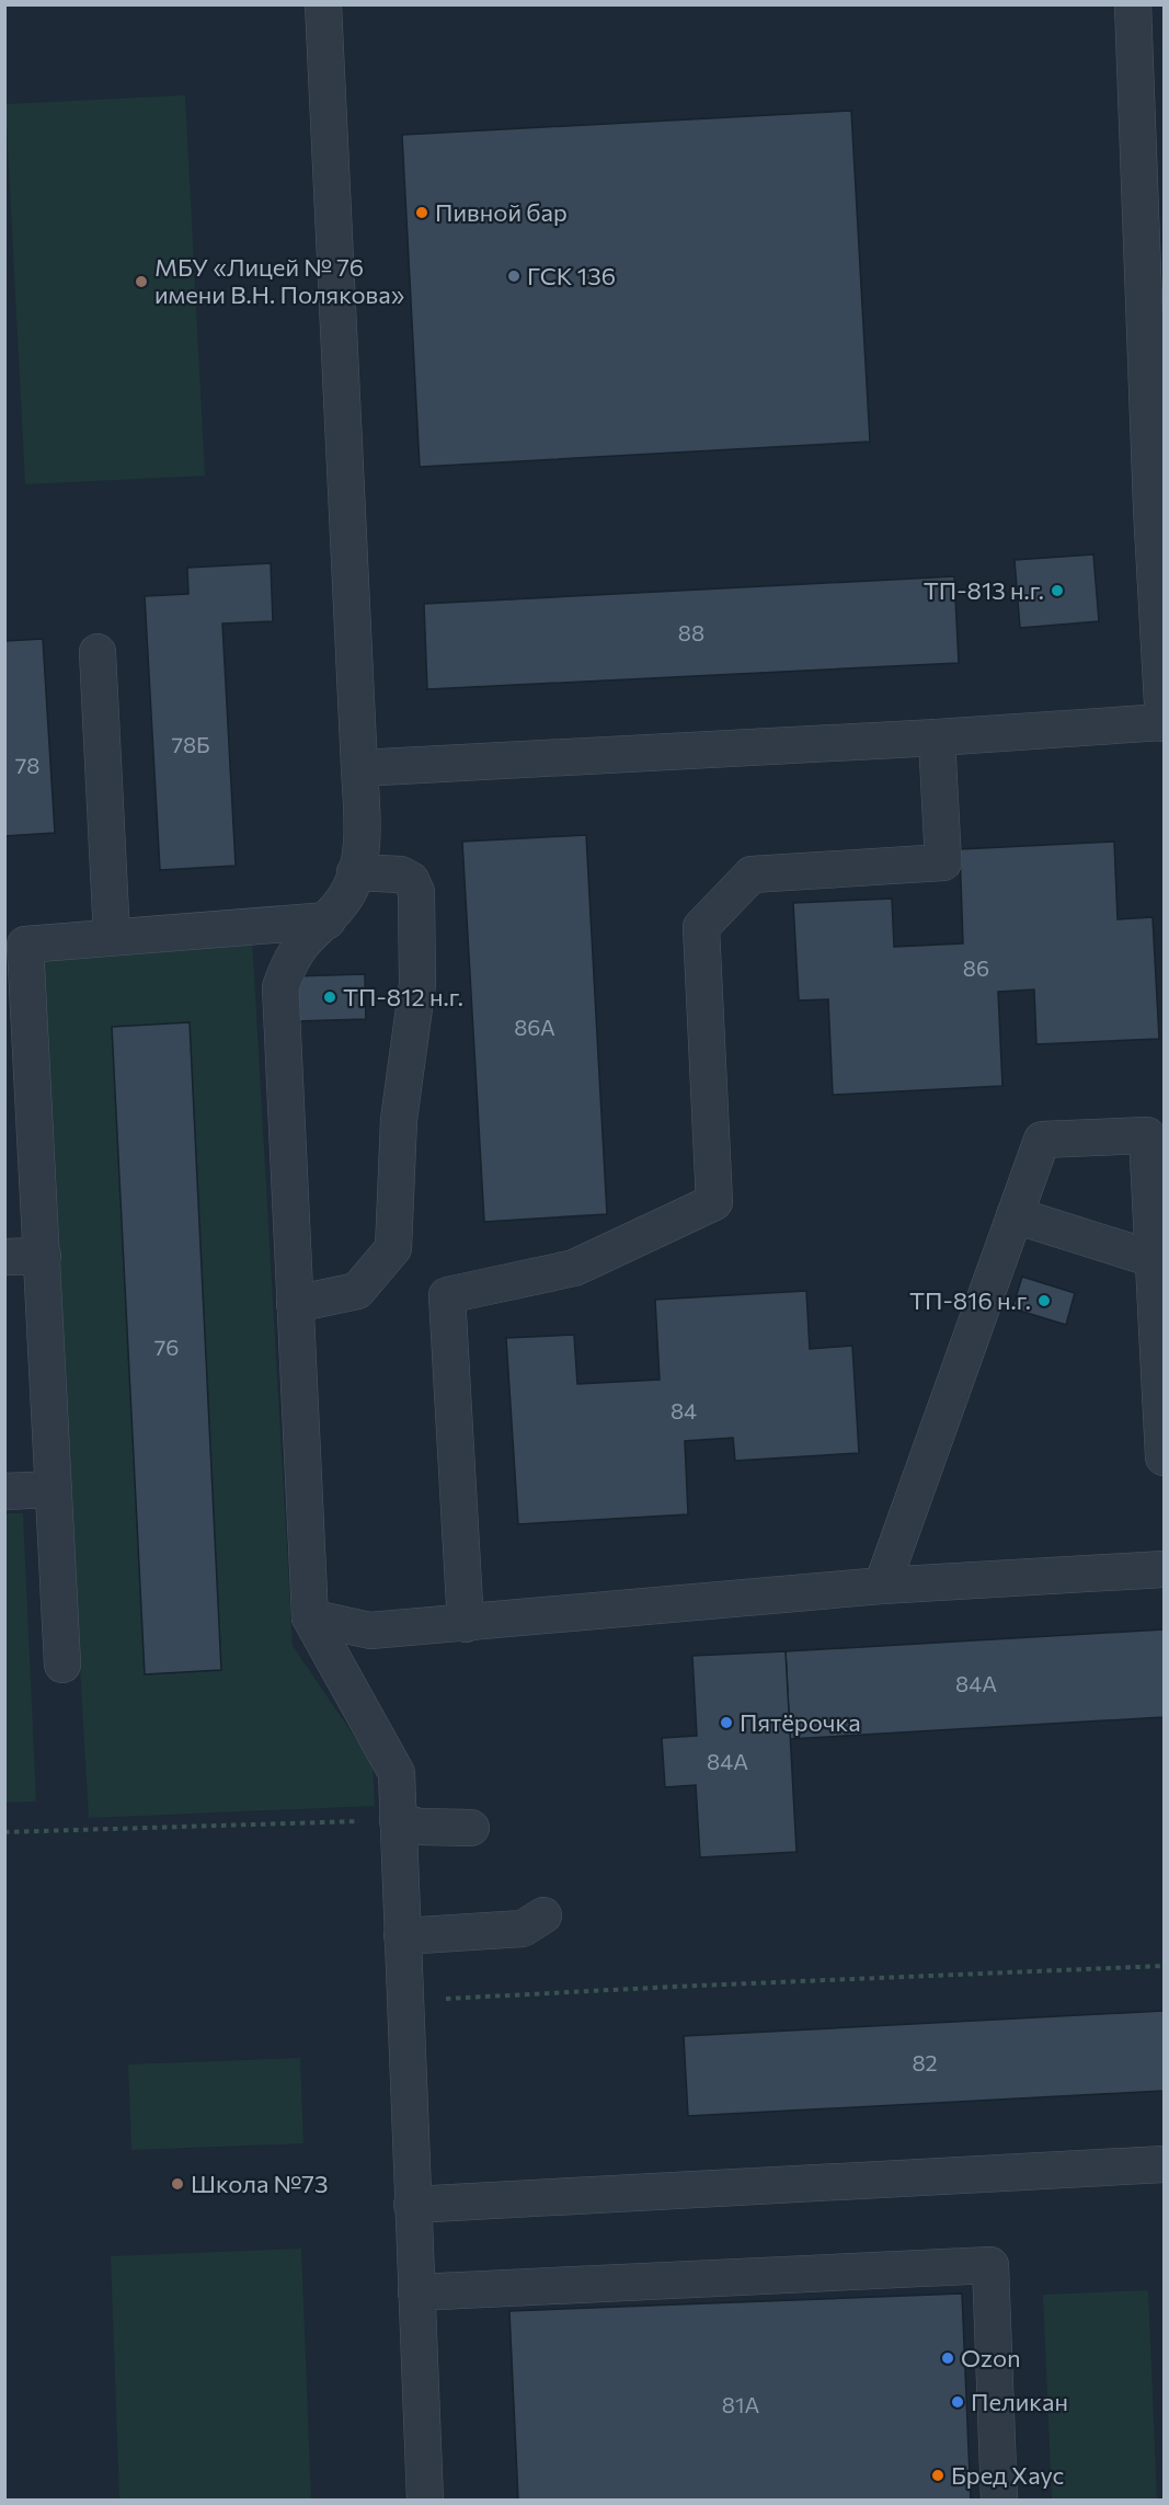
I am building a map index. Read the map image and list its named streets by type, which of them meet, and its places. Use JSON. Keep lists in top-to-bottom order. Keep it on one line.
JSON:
{"places":["Пивной бар","ГСК 136","МБУ «Лицей № 76 имени В.Н. Полякова»","ТП-813 н.г.","ТП-812 н.г.","ТП-816 н.г.","Пятёрочка","Школа №73","Ozon","Пеликан","Бред Хаус"],"house_numbers":["88","78Б","78","86","86А","76","84","84А","84А","82","81А"]}
